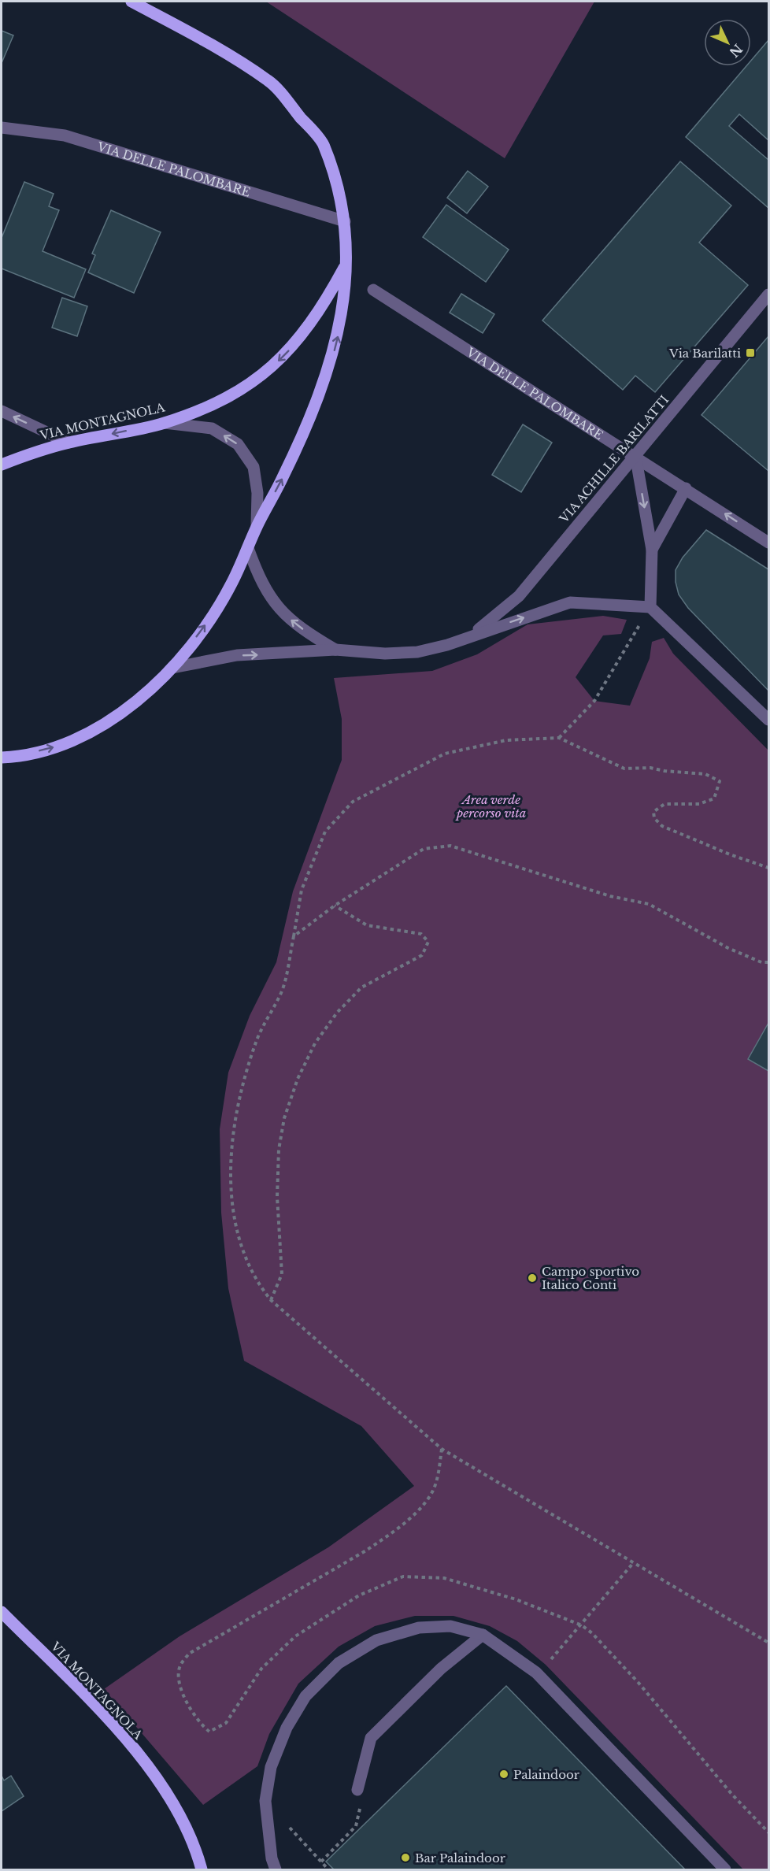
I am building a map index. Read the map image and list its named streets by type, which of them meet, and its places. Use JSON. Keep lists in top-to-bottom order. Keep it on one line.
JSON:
{"streets":{"main road":["VIA MONTAGNOLA"],"street":["VIA DELLE PALOMBARE","VIA ACHILLE BARILATTI"]},"crossings":[["VIA DELLE PALOMBARE","VIA MONTAGNOLA"],["VIA DELLE PALOMBARE","VIA ACHILLE BARILATTI"]],"parks":["Area verde percorso vita"],"places":{"transit":["Via Barilatti"],"other":["Campo sportivo Italico Conti","Palaindoor","Bar Palaindoor"]},"north":"bottom right"}
